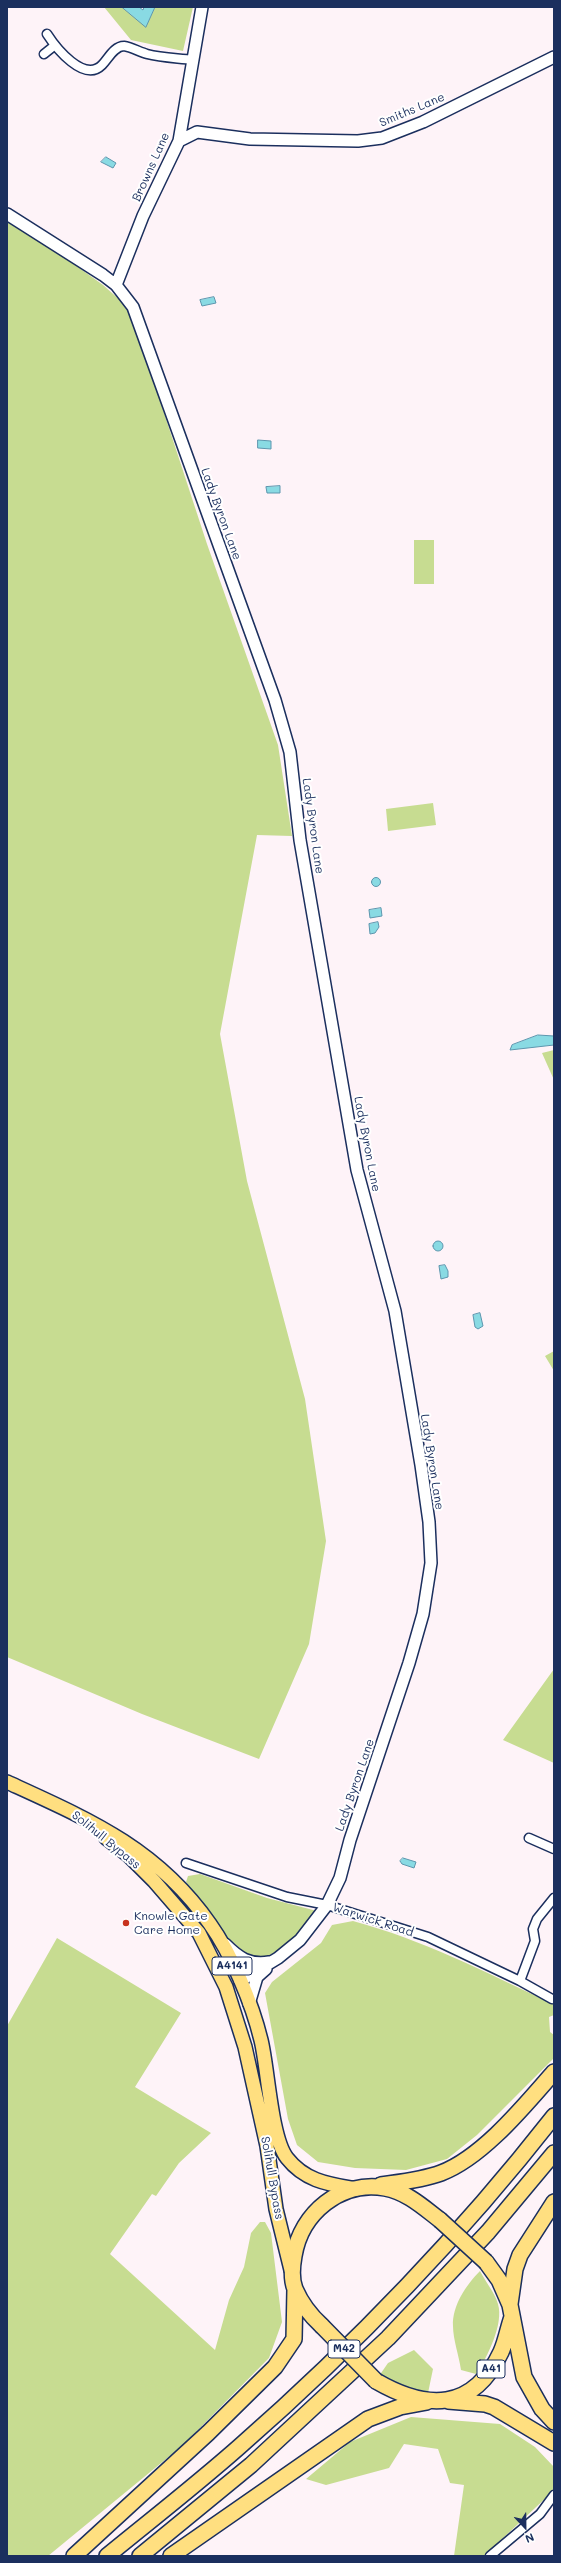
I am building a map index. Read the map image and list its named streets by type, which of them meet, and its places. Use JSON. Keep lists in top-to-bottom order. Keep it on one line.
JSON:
{"streets":{"highway":["M42","A41"],"main road":["Solihull Bypass","A4141"],"street":["Smiths Lane","Browns Lane","Lady Byron Lane","Warwick Road"]},"crossings":[["Browns Lane","Lady Byron Lane"],["Lady Byron Lane","Solihull Bypass"],["Lady Byron Lane","Warwick Road"],["Solihull Bypass","A4141"],["Solihull Bypass","A41"]],"places":["Knowle Gate Care Home"],"north":"bottom"}
